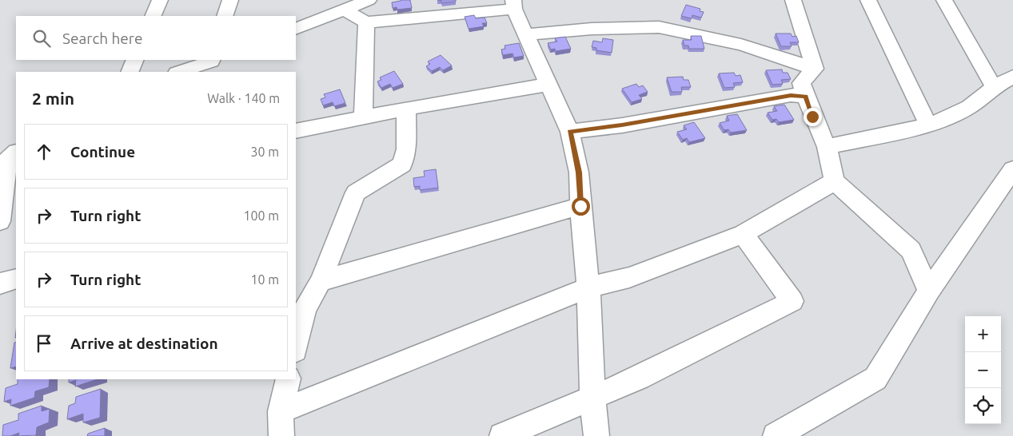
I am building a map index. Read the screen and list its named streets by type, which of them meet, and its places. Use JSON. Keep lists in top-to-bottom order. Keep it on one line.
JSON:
{"page":{"search":"Search here","heading":["2 min","Walk · 140 m"],"list":[["Continue","30 m"],["Turn right","100 m"],["Turn right","10 m"],"Arrive at destination"],"map_buttons":["+","−"]}}
